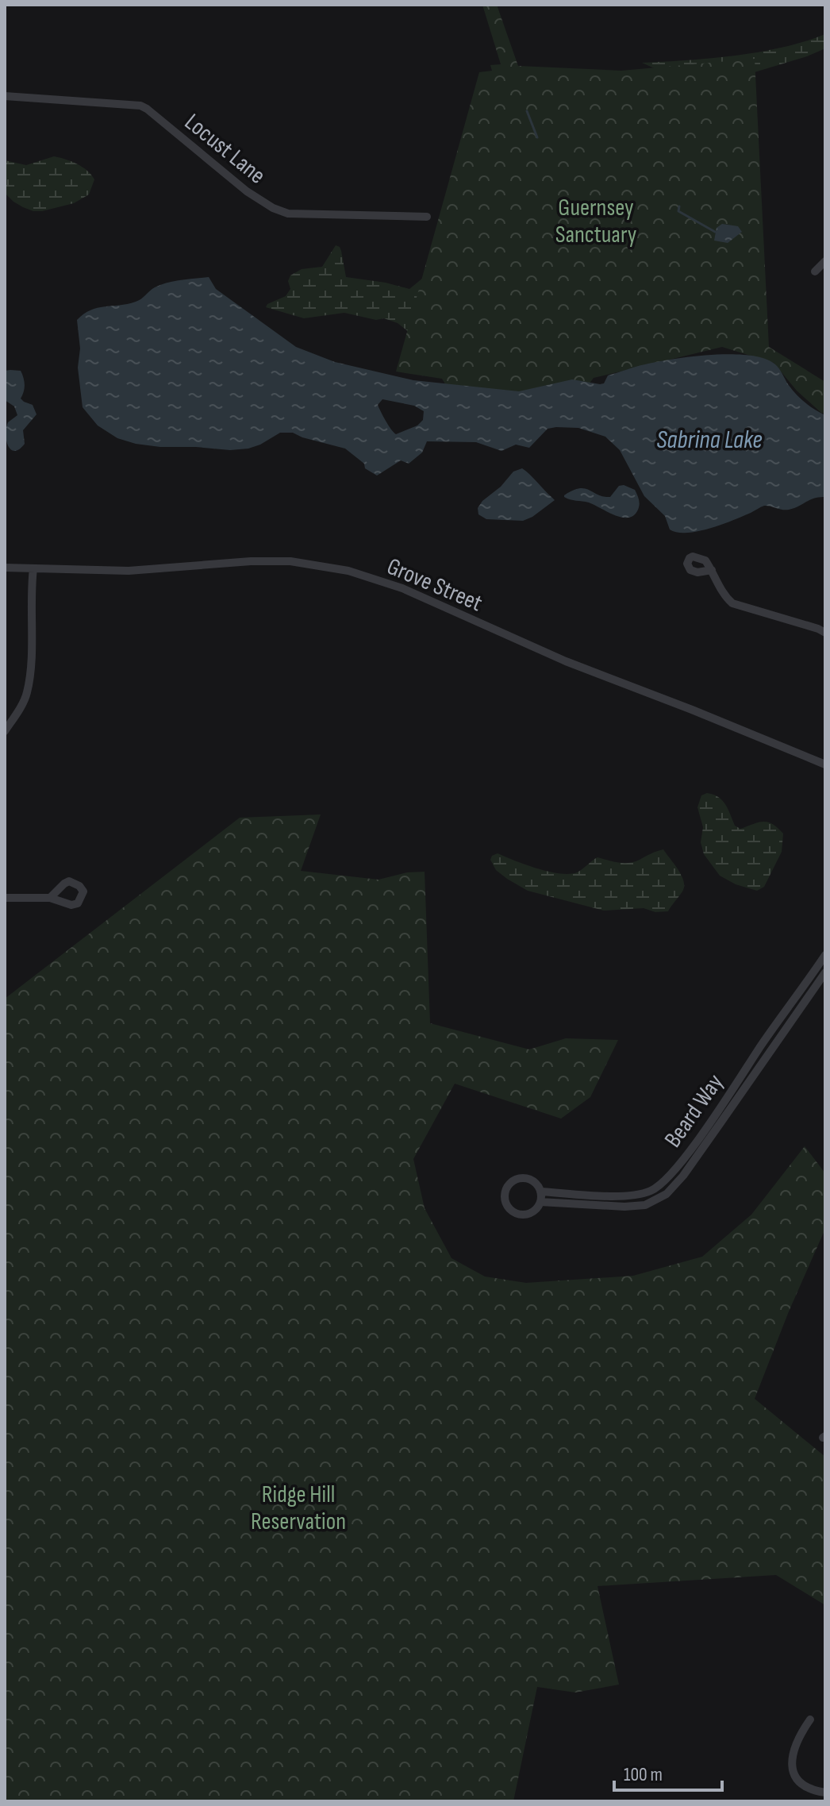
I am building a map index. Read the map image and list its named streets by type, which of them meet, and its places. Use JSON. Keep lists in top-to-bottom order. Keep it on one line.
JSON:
{"streets":{"street":["Locust Lane","Grove Street","Beard Way"]},"water":["Sabrina Lake"],"parks":["Guernsey Sanctuary","Ridge Hill Reservation"],"scale_bar":"100 m"}
